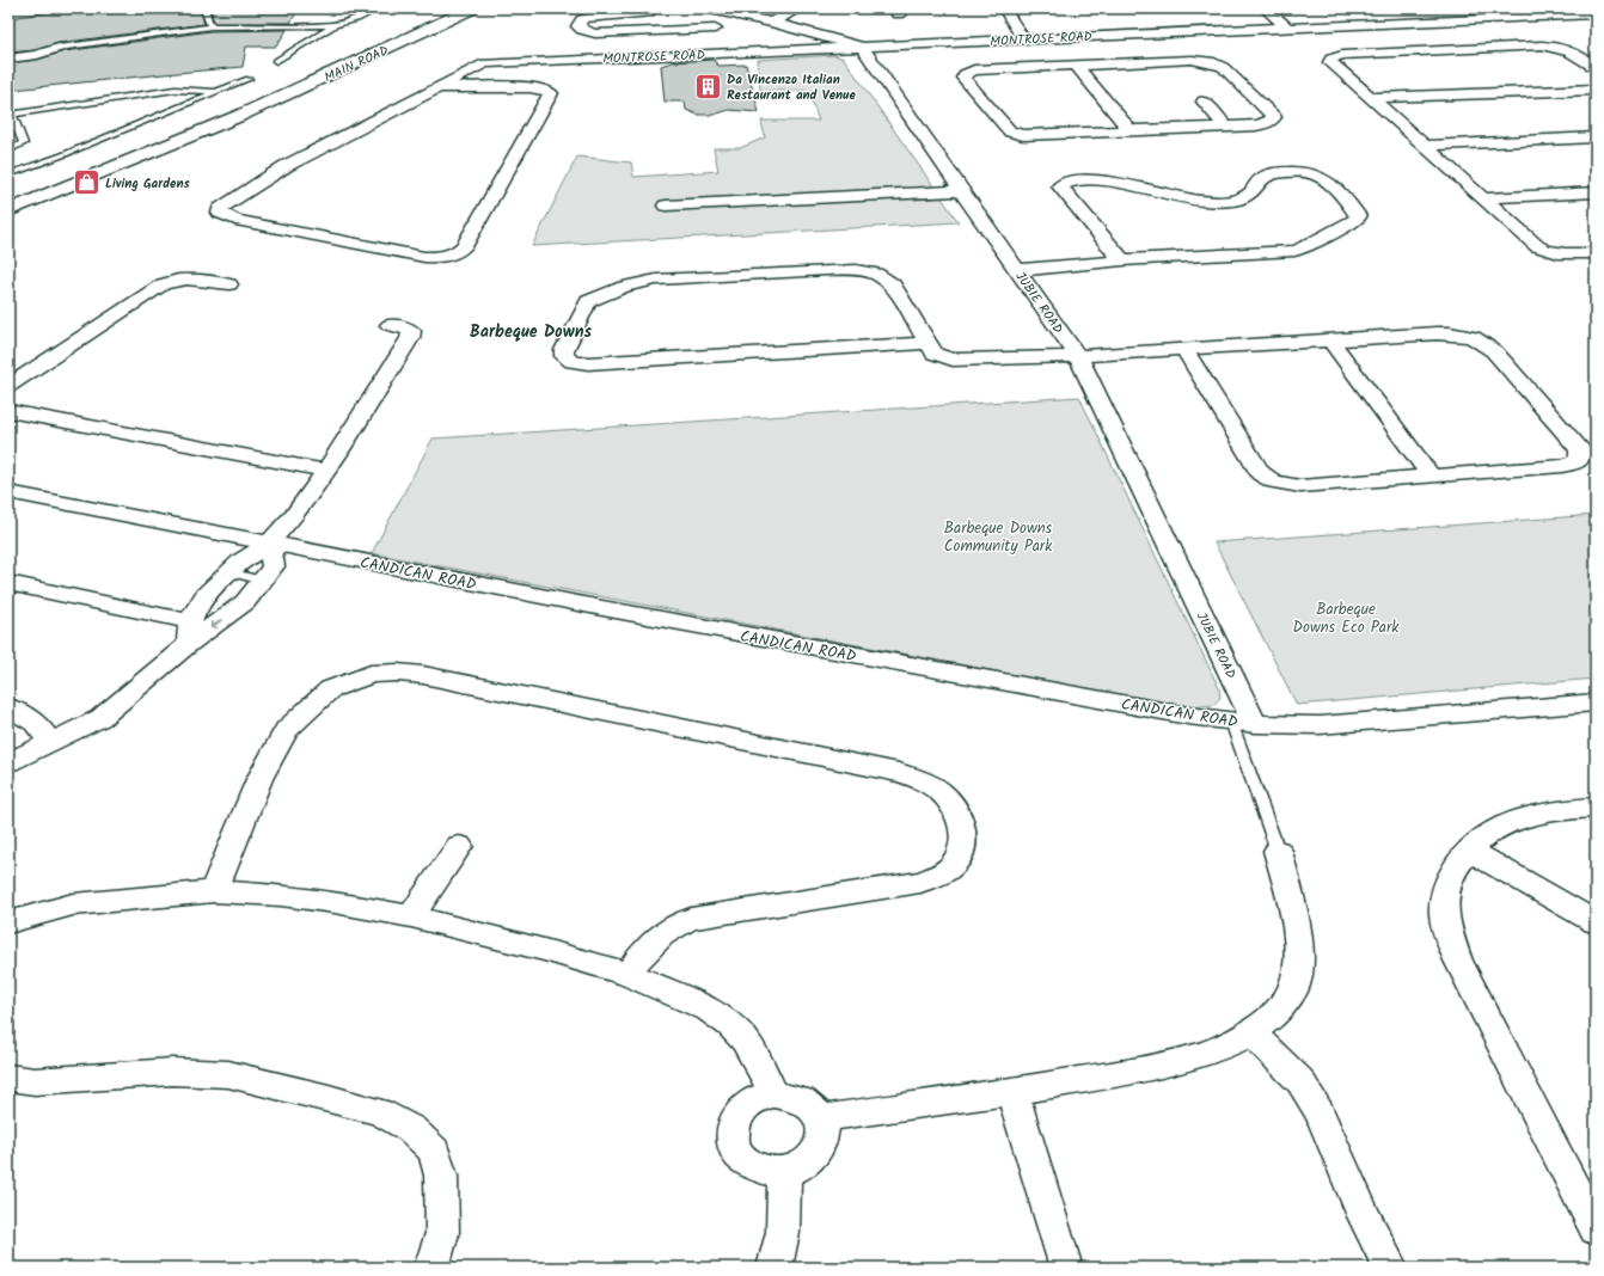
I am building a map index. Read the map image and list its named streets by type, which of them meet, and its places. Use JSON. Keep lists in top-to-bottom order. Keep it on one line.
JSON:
{"streets":{"street":["MONTROSE ROAD","MAIN ROAD","JUBIE ROAD","CANDICAN ROAD"]},"crossings":[["MONTROSE ROAD","JUBIE ROAD"],["JUBIE ROAD","CANDICAN ROAD"]],"districts":["Barbeque Downs"],"parks":["Barbeque Downs Community Park","Barbeque Downs Eco Park"],"places":{"building":["Da Vincenzo Italian Restaurant and Venue"],"shop":["Living Gardens"]}}
